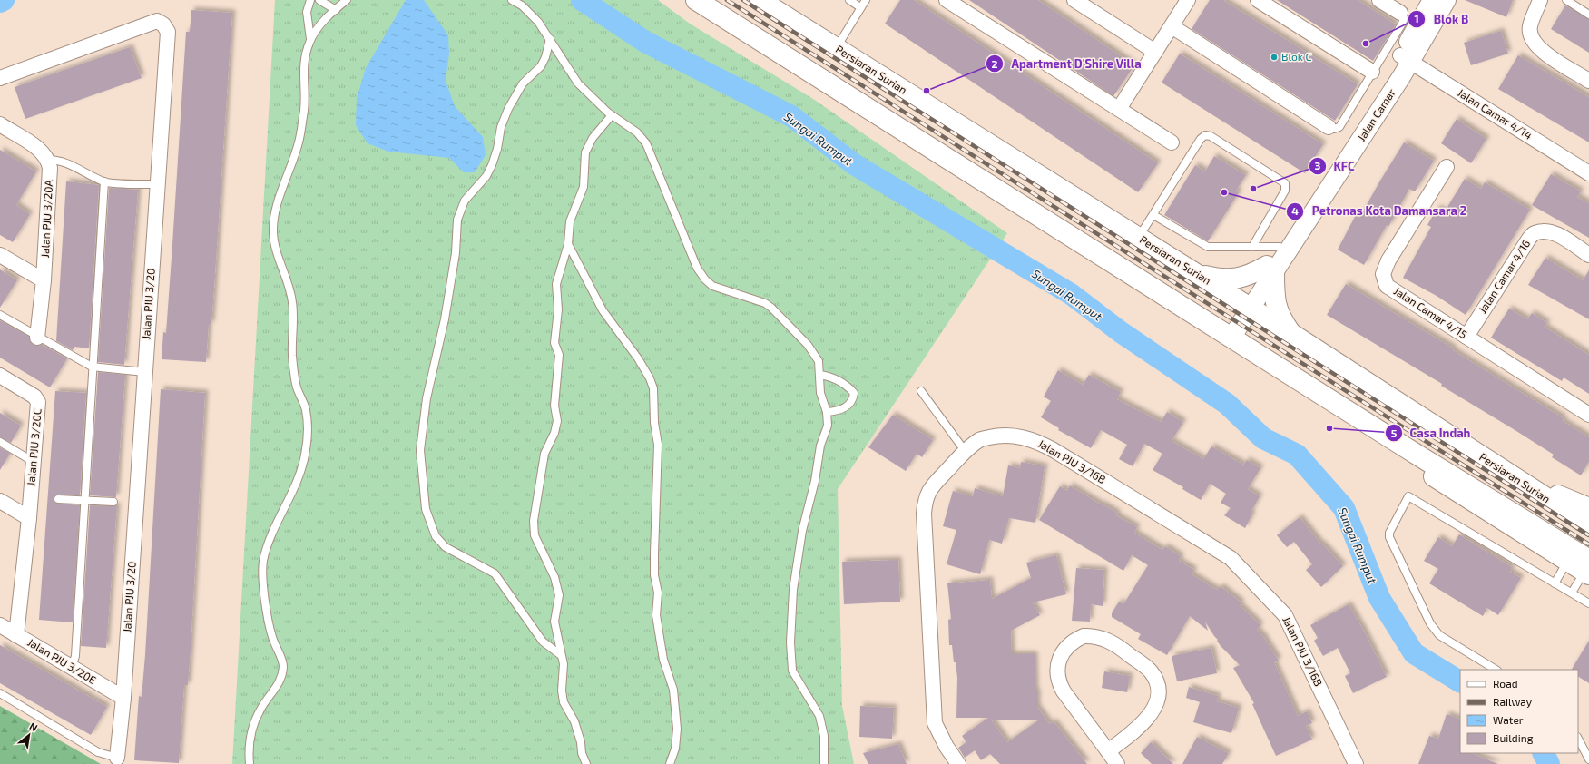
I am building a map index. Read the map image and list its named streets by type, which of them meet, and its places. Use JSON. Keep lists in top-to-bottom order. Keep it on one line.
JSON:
{"streets":{"main road":["Persiaran Surian"],"street":["Jalan Camar 4/14","Jalan Camar","Jalan PJU 3/20A","Jalan Camar 4/16","Jalan PJU 3/20","Jalan Camar 4/15","Jalan PJU 3/20C","Jalan PJU 3/16B","Jalan PJU 3/20E"]},"crossings":[["Persiaran Surian","Jalan Camar"],["Jalan Camar 4/14","Jalan Camar"],["Jalan Camar 4/16","Jalan Camar 4/15"],["Jalan PJU 3/20","Jalan PJU 3/20E"],["Jalan PJU 3/20C","Jalan PJU 3/20E"]],"water":["Sungai Rumput"],"places":["Blok B","Blok C","Apartment D'Shire Villa","KFC","Petronas Kota Damansara 2","Casa Indah"],"legend":["Road","Railway","Water","Building"],"north":"top right"}
